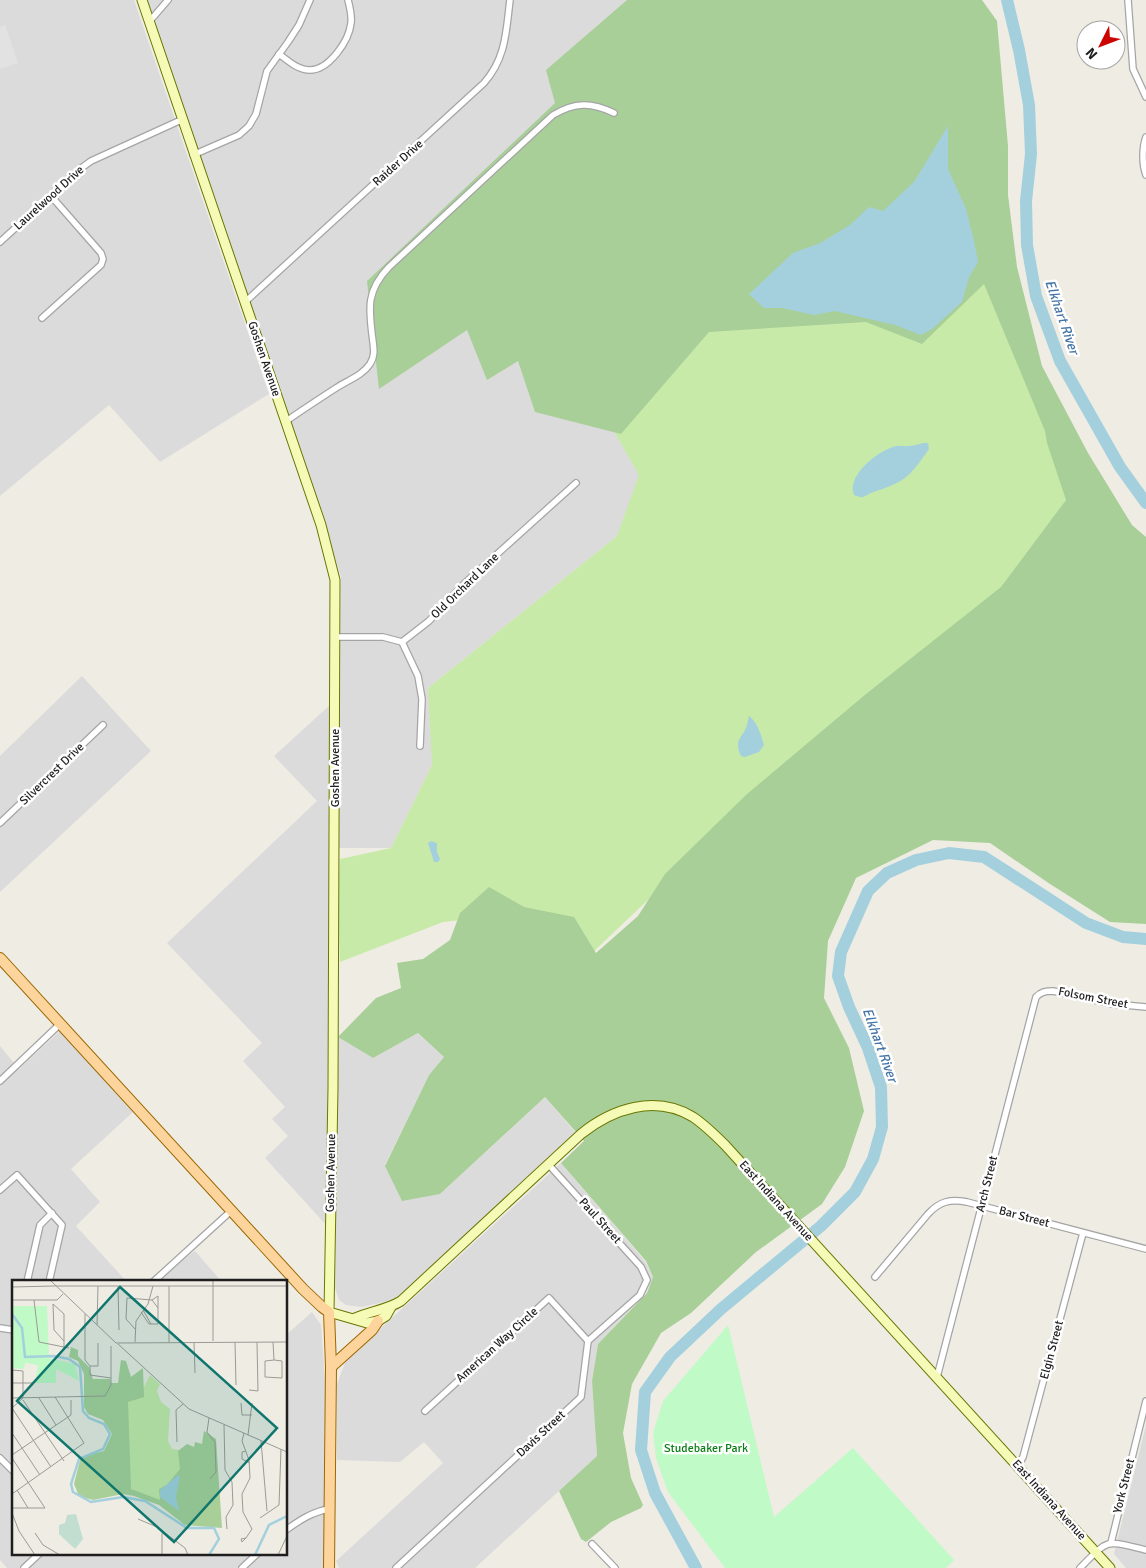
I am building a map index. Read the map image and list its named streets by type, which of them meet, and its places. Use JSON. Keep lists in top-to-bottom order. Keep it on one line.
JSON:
{"streets":{"main road":["Goshen Avenue"],"street":["Raider Drive","Laurelwood Drive","Old Orchard Lane","Silvercrest Drive","Folsom Street","Arch Street","East Indiana Avenue","Bar Street","Paul Street","American Way Circle","Elgin Street","Davis Street","York Street"]},"crossings":[["Raider Drive","Goshen Avenue"],["Laurelwood Drive","Goshen Avenue"],["Folsom Street","Arch Street"],["Arch Street","East Indiana Avenue"],["Arch Street","Bar Street"],["East Indiana Avenue","Paul Street"],["East Indiana Avenue","Elgin Street"],["Bar Street","Elgin Street"],["Paul Street","American Way Circle"],["Paul Street","Davis Street"],["American Way Circle","Davis Street"]],"water":["Elkhart River"],"parks":["Studebaker Park"],"north":"bottom left"}
